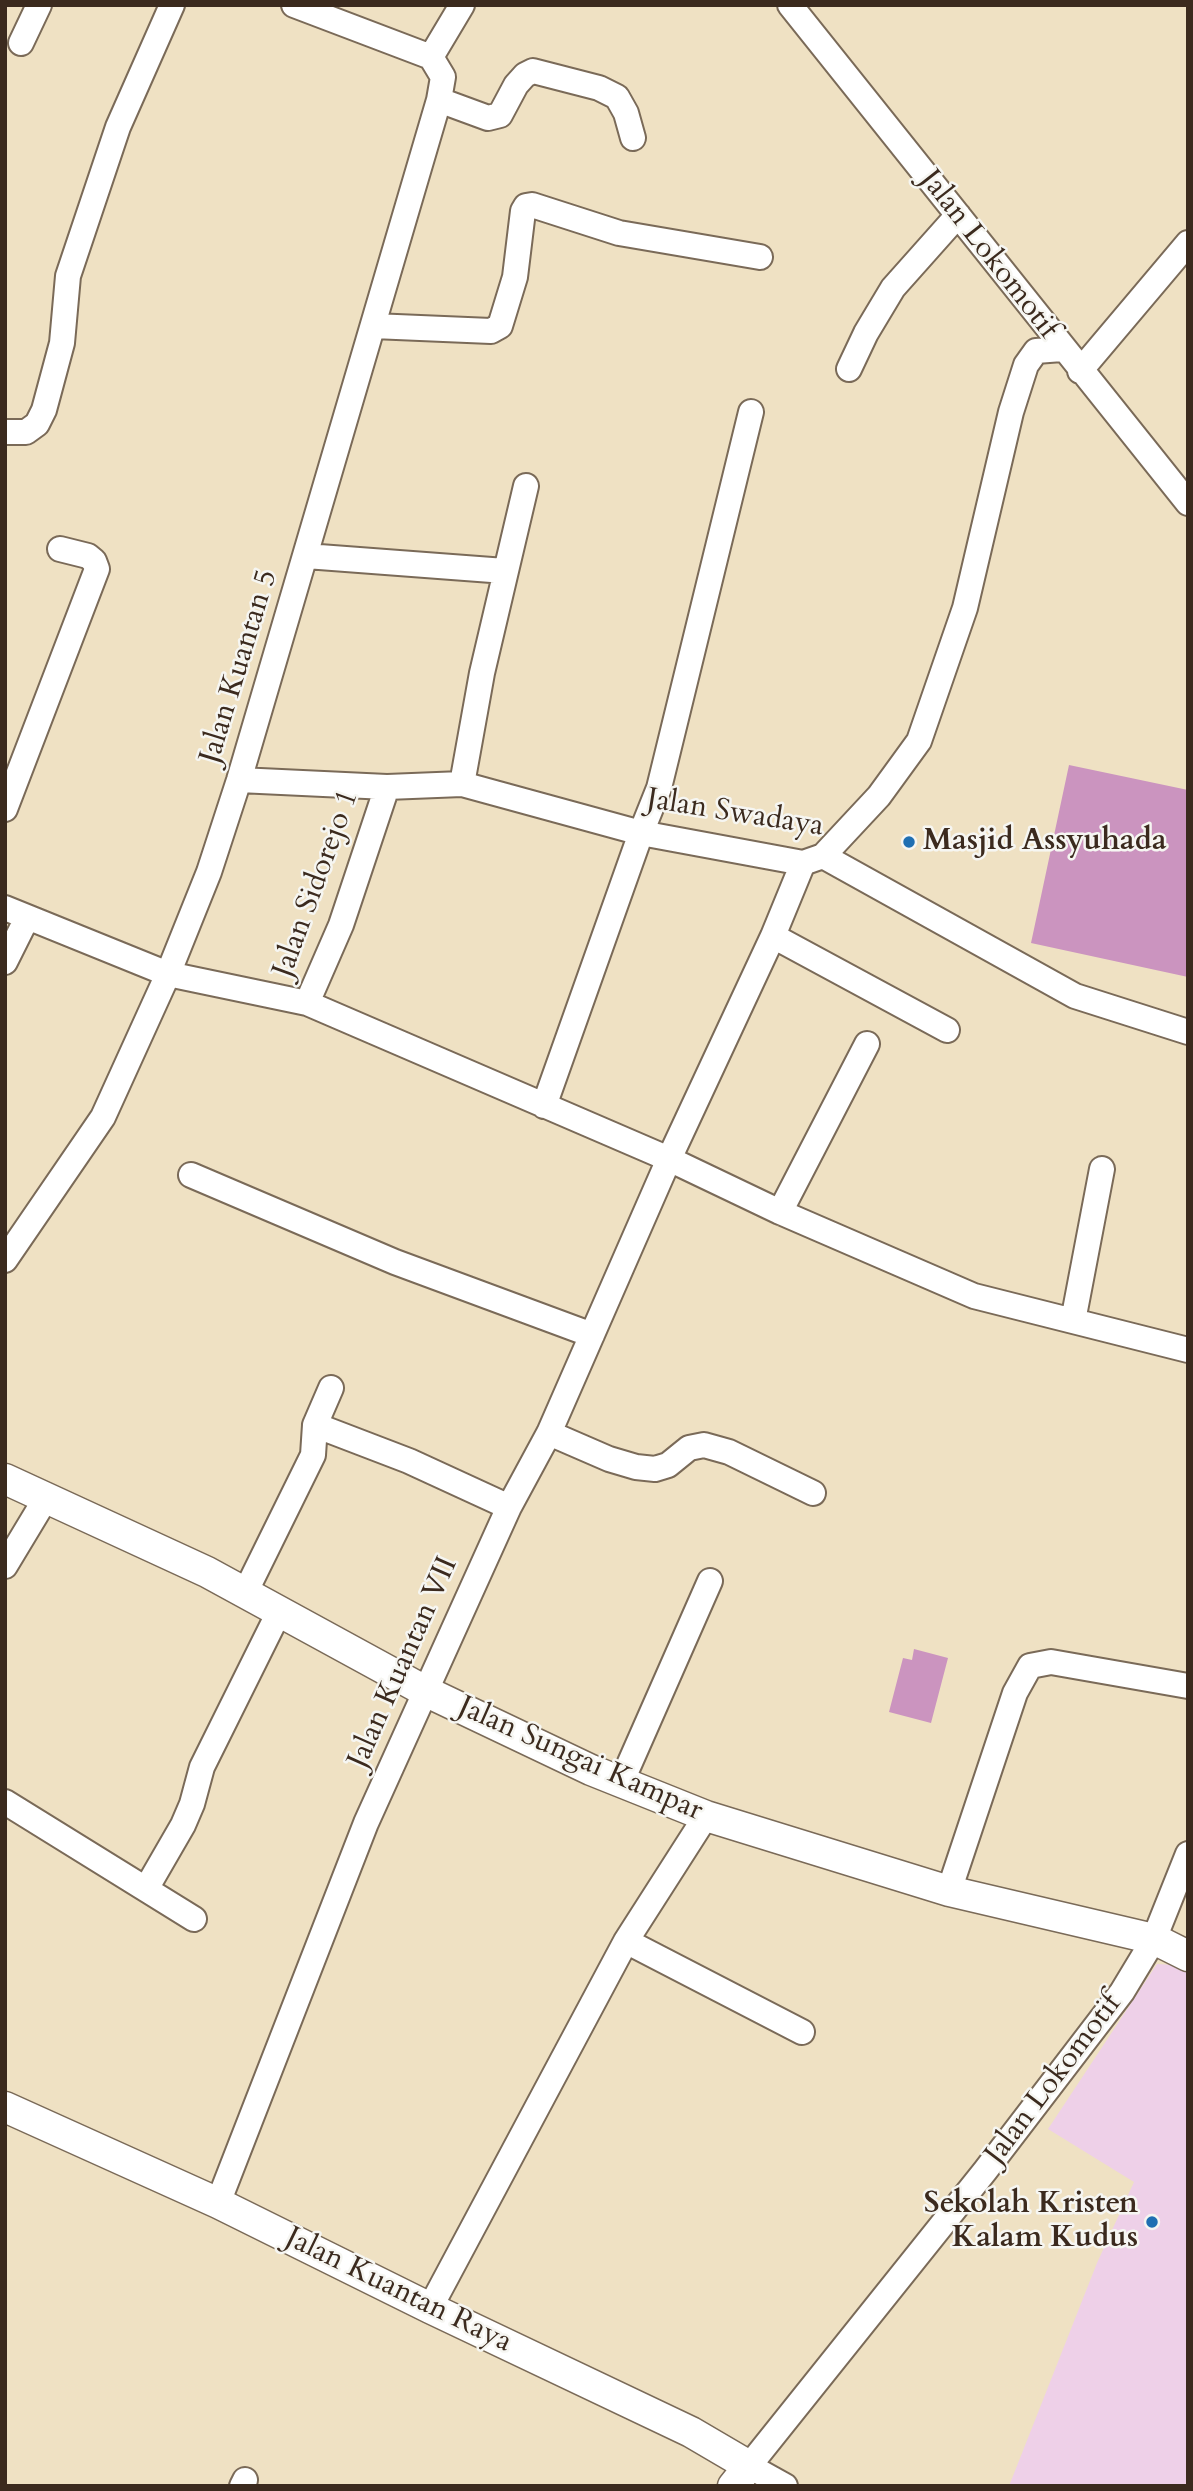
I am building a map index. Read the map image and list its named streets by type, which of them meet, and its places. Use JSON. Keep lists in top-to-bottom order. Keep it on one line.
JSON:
{"streets":{"street":["Jalan Lokomotif","Jalan Kuantan 5","Jalan Swadaya","Jalan Sidorejo 1","Jalan Kuantan VII","Jalan Sungai Kampar","Jalan Kuantan Raya"]},"crossings":[["Jalan Lokomotif","Jalan Sungai Kampar"],["Jalan Lokomotif","Jalan Kuantan Raya"],["Jalan Kuantan 5","Jalan Swadaya"],["Jalan Swadaya","Jalan Sidorejo 1"],["Jalan Swadaya","Jalan Kuantan VII"],["Jalan Kuantan VII","Jalan Sungai Kampar"],["Jalan Kuantan VII","Jalan Kuantan Raya"]],"places":["Masjid Assyuhada","Sekolah Kristen Kalam Kudus"]}
